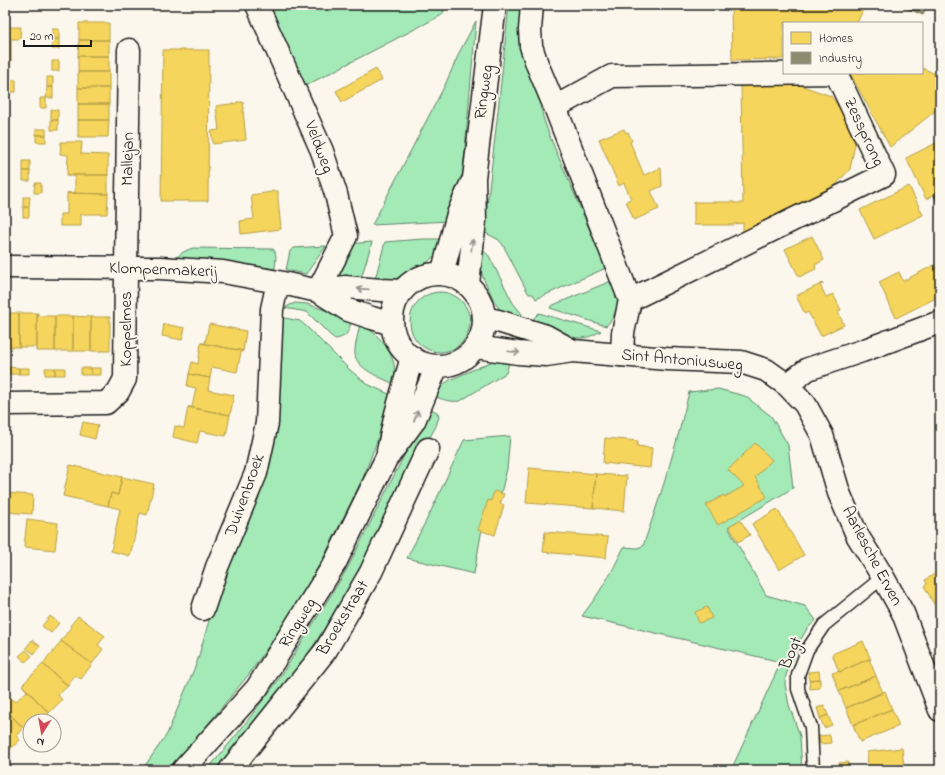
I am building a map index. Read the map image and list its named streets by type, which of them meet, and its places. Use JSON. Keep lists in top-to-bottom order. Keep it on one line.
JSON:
{"streets":{"street":["Ringweg","Zessprong","Veldweg","Mallejan","Klompenmakerij","Koppelmes","Sint Antoniusweg","Duivenbroek","Aarlesche Erven","Broekstraat"],"lane":["Bogt"]},"crossings":[["Ringweg","Klompenmakerij"],["Ringweg","Sint Antoniusweg"],["Veldweg","Klompenmakerij"],["Mallejan","Klompenmakerij"],["Mallejan","Koppelmes"],["Klompenmakerij","Koppelmes"],["Klompenmakerij","Sint Antoniusweg"],["Klompenmakerij","Duivenbroek"],["Sint Antoniusweg","Aarlesche Erven"],["Aarlesche Erven","Bogt"]],"legend":["Homes","Industry"],"scale_bar":"20 m","north":"bottom"}
